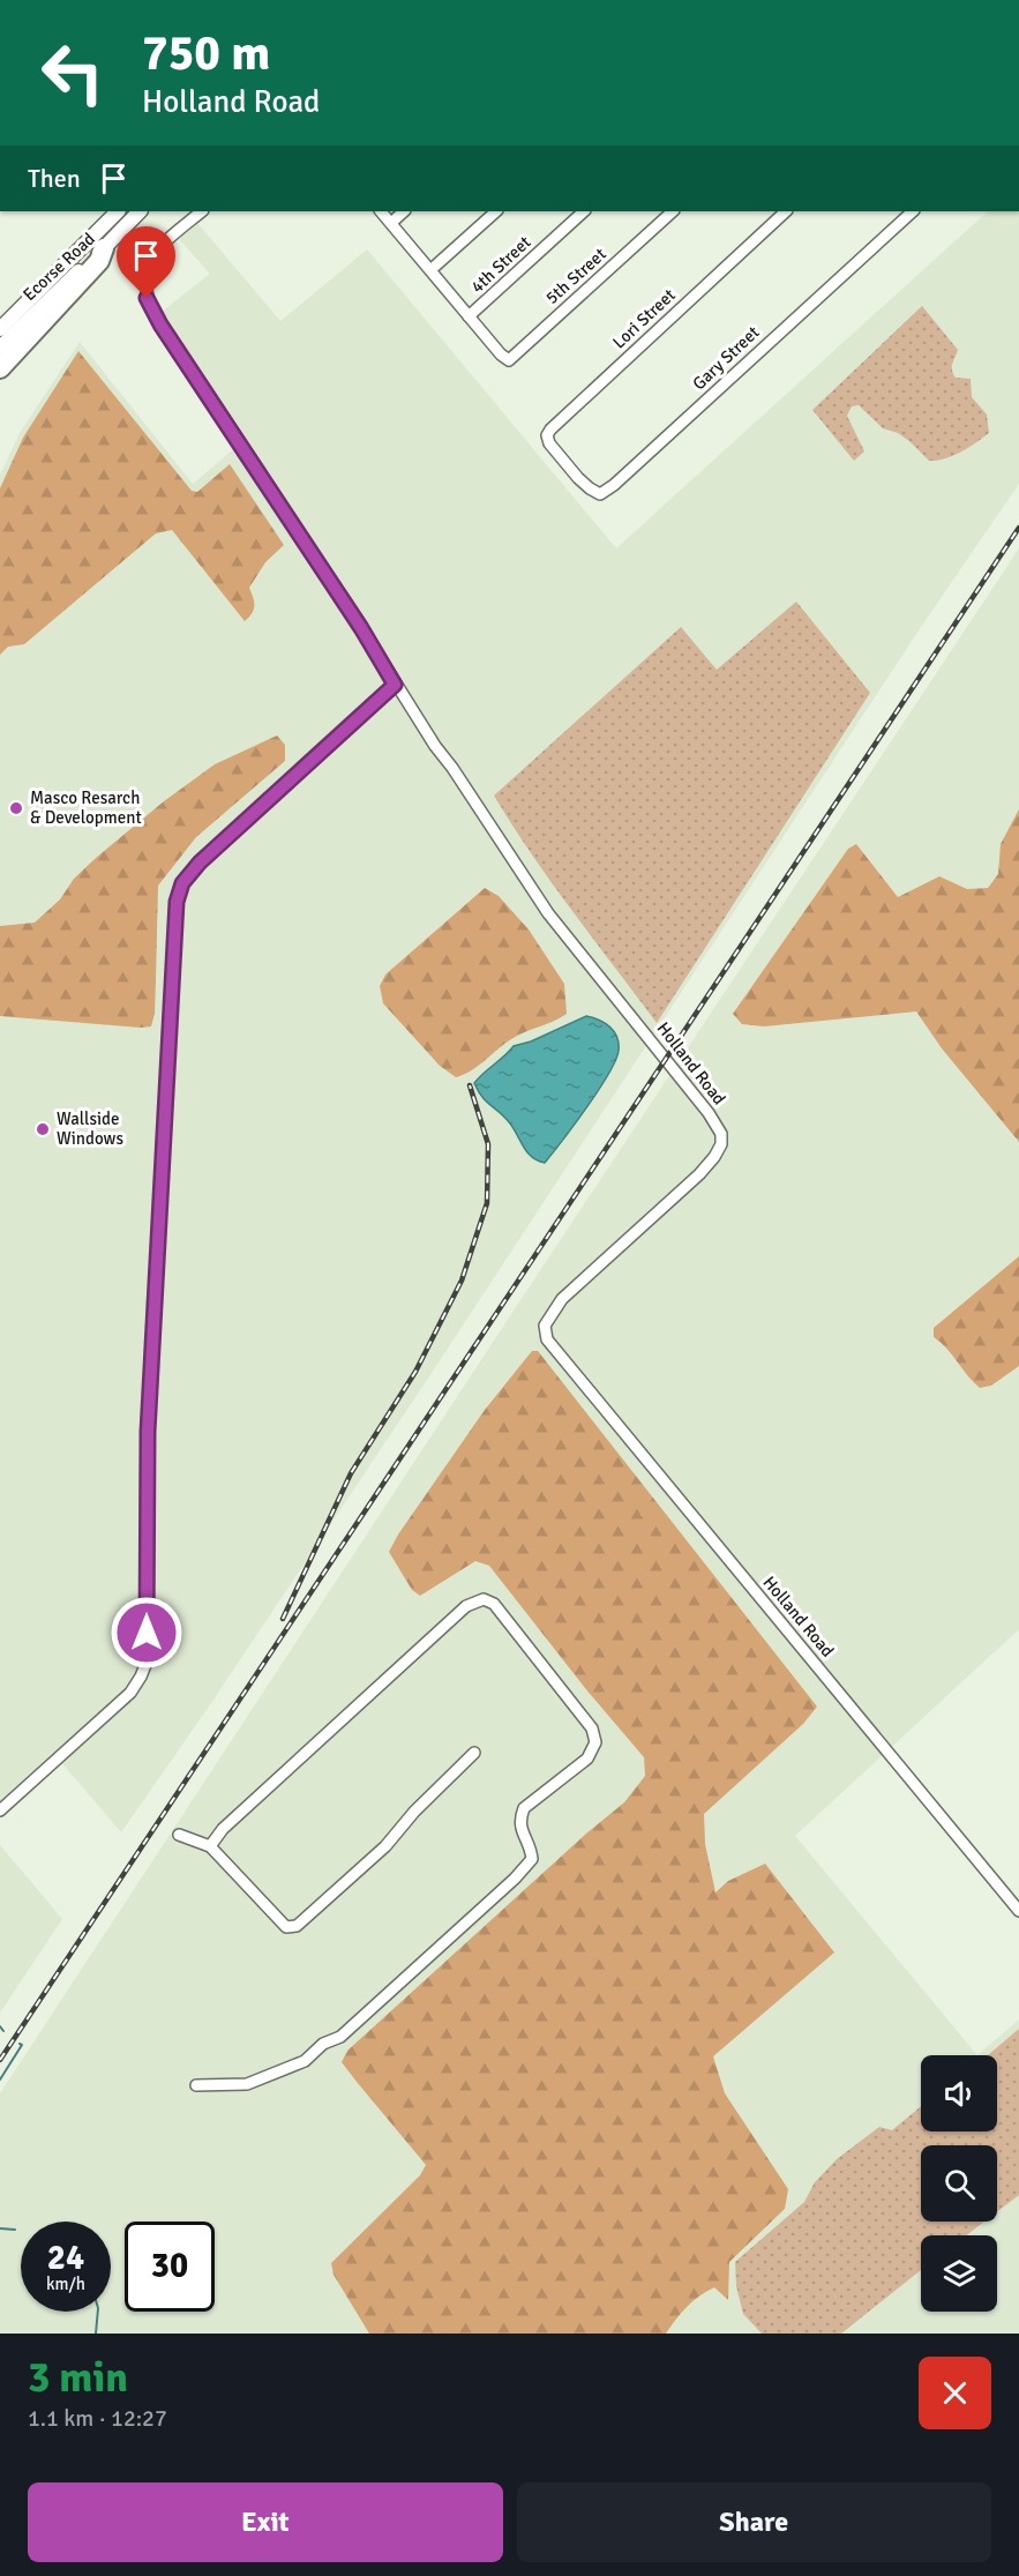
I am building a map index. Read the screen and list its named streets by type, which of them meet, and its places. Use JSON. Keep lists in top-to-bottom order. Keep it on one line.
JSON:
{"streets":{"main road":["Ecorse Road"],"street":["4th Street","5th Street","Lori Street","Gary Street","Holland Road"]},"crossings":[["4th Street","5th Street"],["Lori Street","Gary Street"]],"places":["Masco Resarch & Development","Wallside Windows"],"page":{"turn":["750 m","Holland Road"],"then":"Then","speed":"24 km/h","limit":"30","heading":["3 min","1.1 km · 12:27"],"buttons":["Exit","Share"]}}
